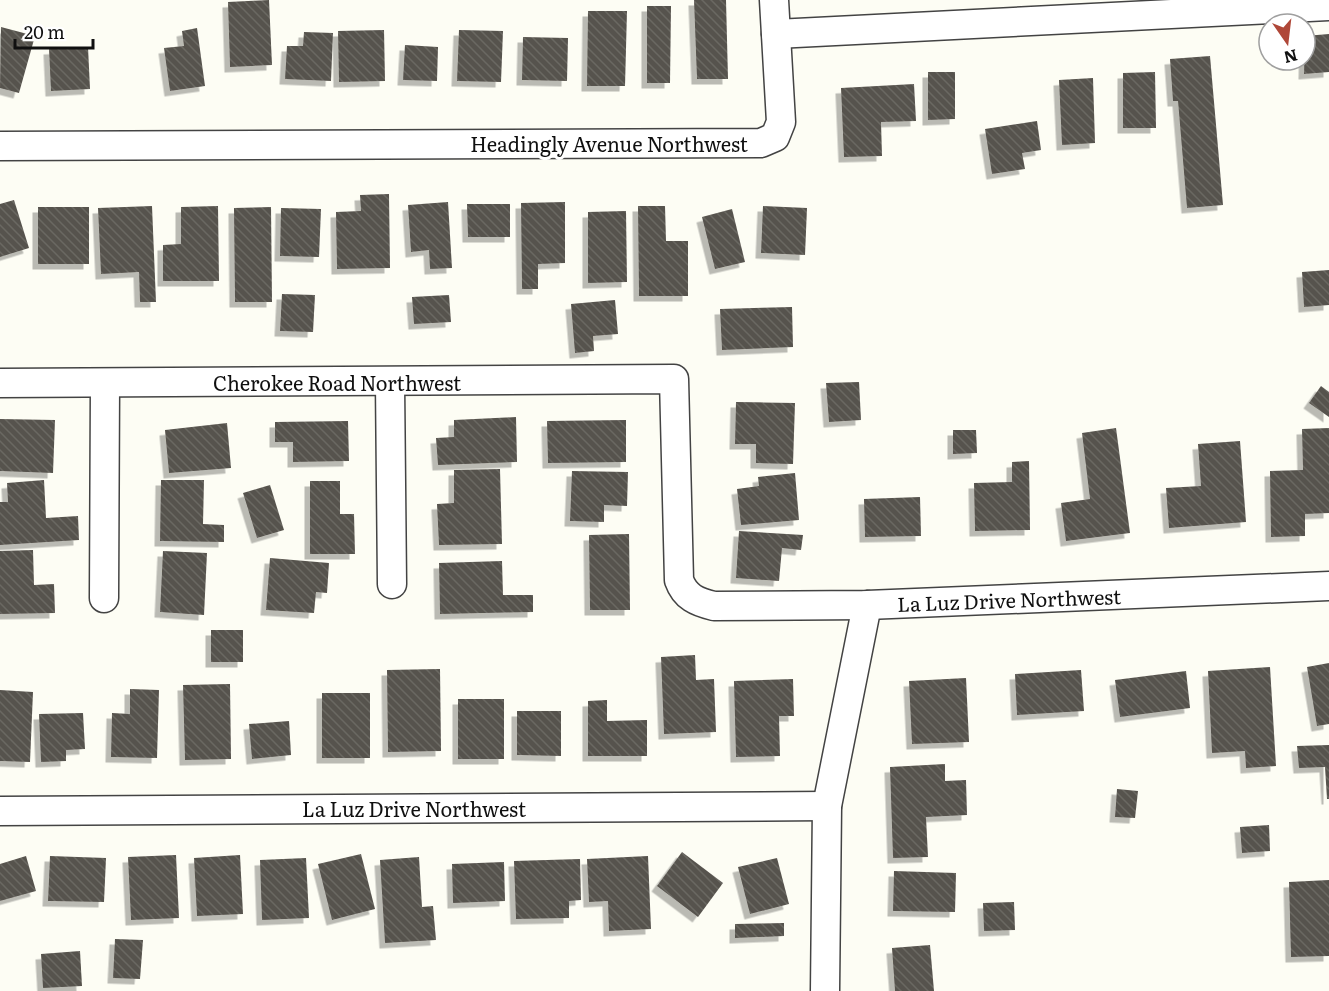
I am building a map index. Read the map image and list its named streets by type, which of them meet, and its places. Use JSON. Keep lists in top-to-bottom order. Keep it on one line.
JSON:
{"streets":{"street":["Headingly Avenue Northwest","Cherokee Road Northwest","La Luz Drive Northwest"]},"crossings":[["Cherokee Road Northwest","La Luz Drive Northwest"]],"scale_bar":"20 m","north":"bottom"}
